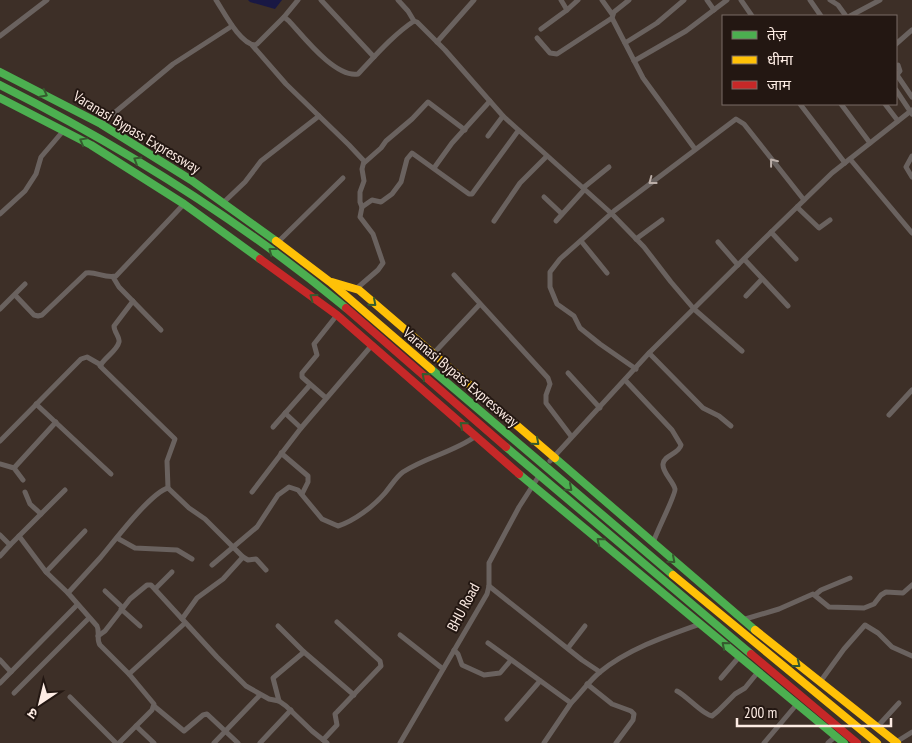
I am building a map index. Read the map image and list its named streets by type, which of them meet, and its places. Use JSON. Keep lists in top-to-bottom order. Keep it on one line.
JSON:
{"streets":{"main road":["Varanasi Bypass Expressway"],"street":["BHU Road"]},"legend":["तेज़","धीमा","जाम"],"scale_bar":"200 m","north":"bottom left"}
